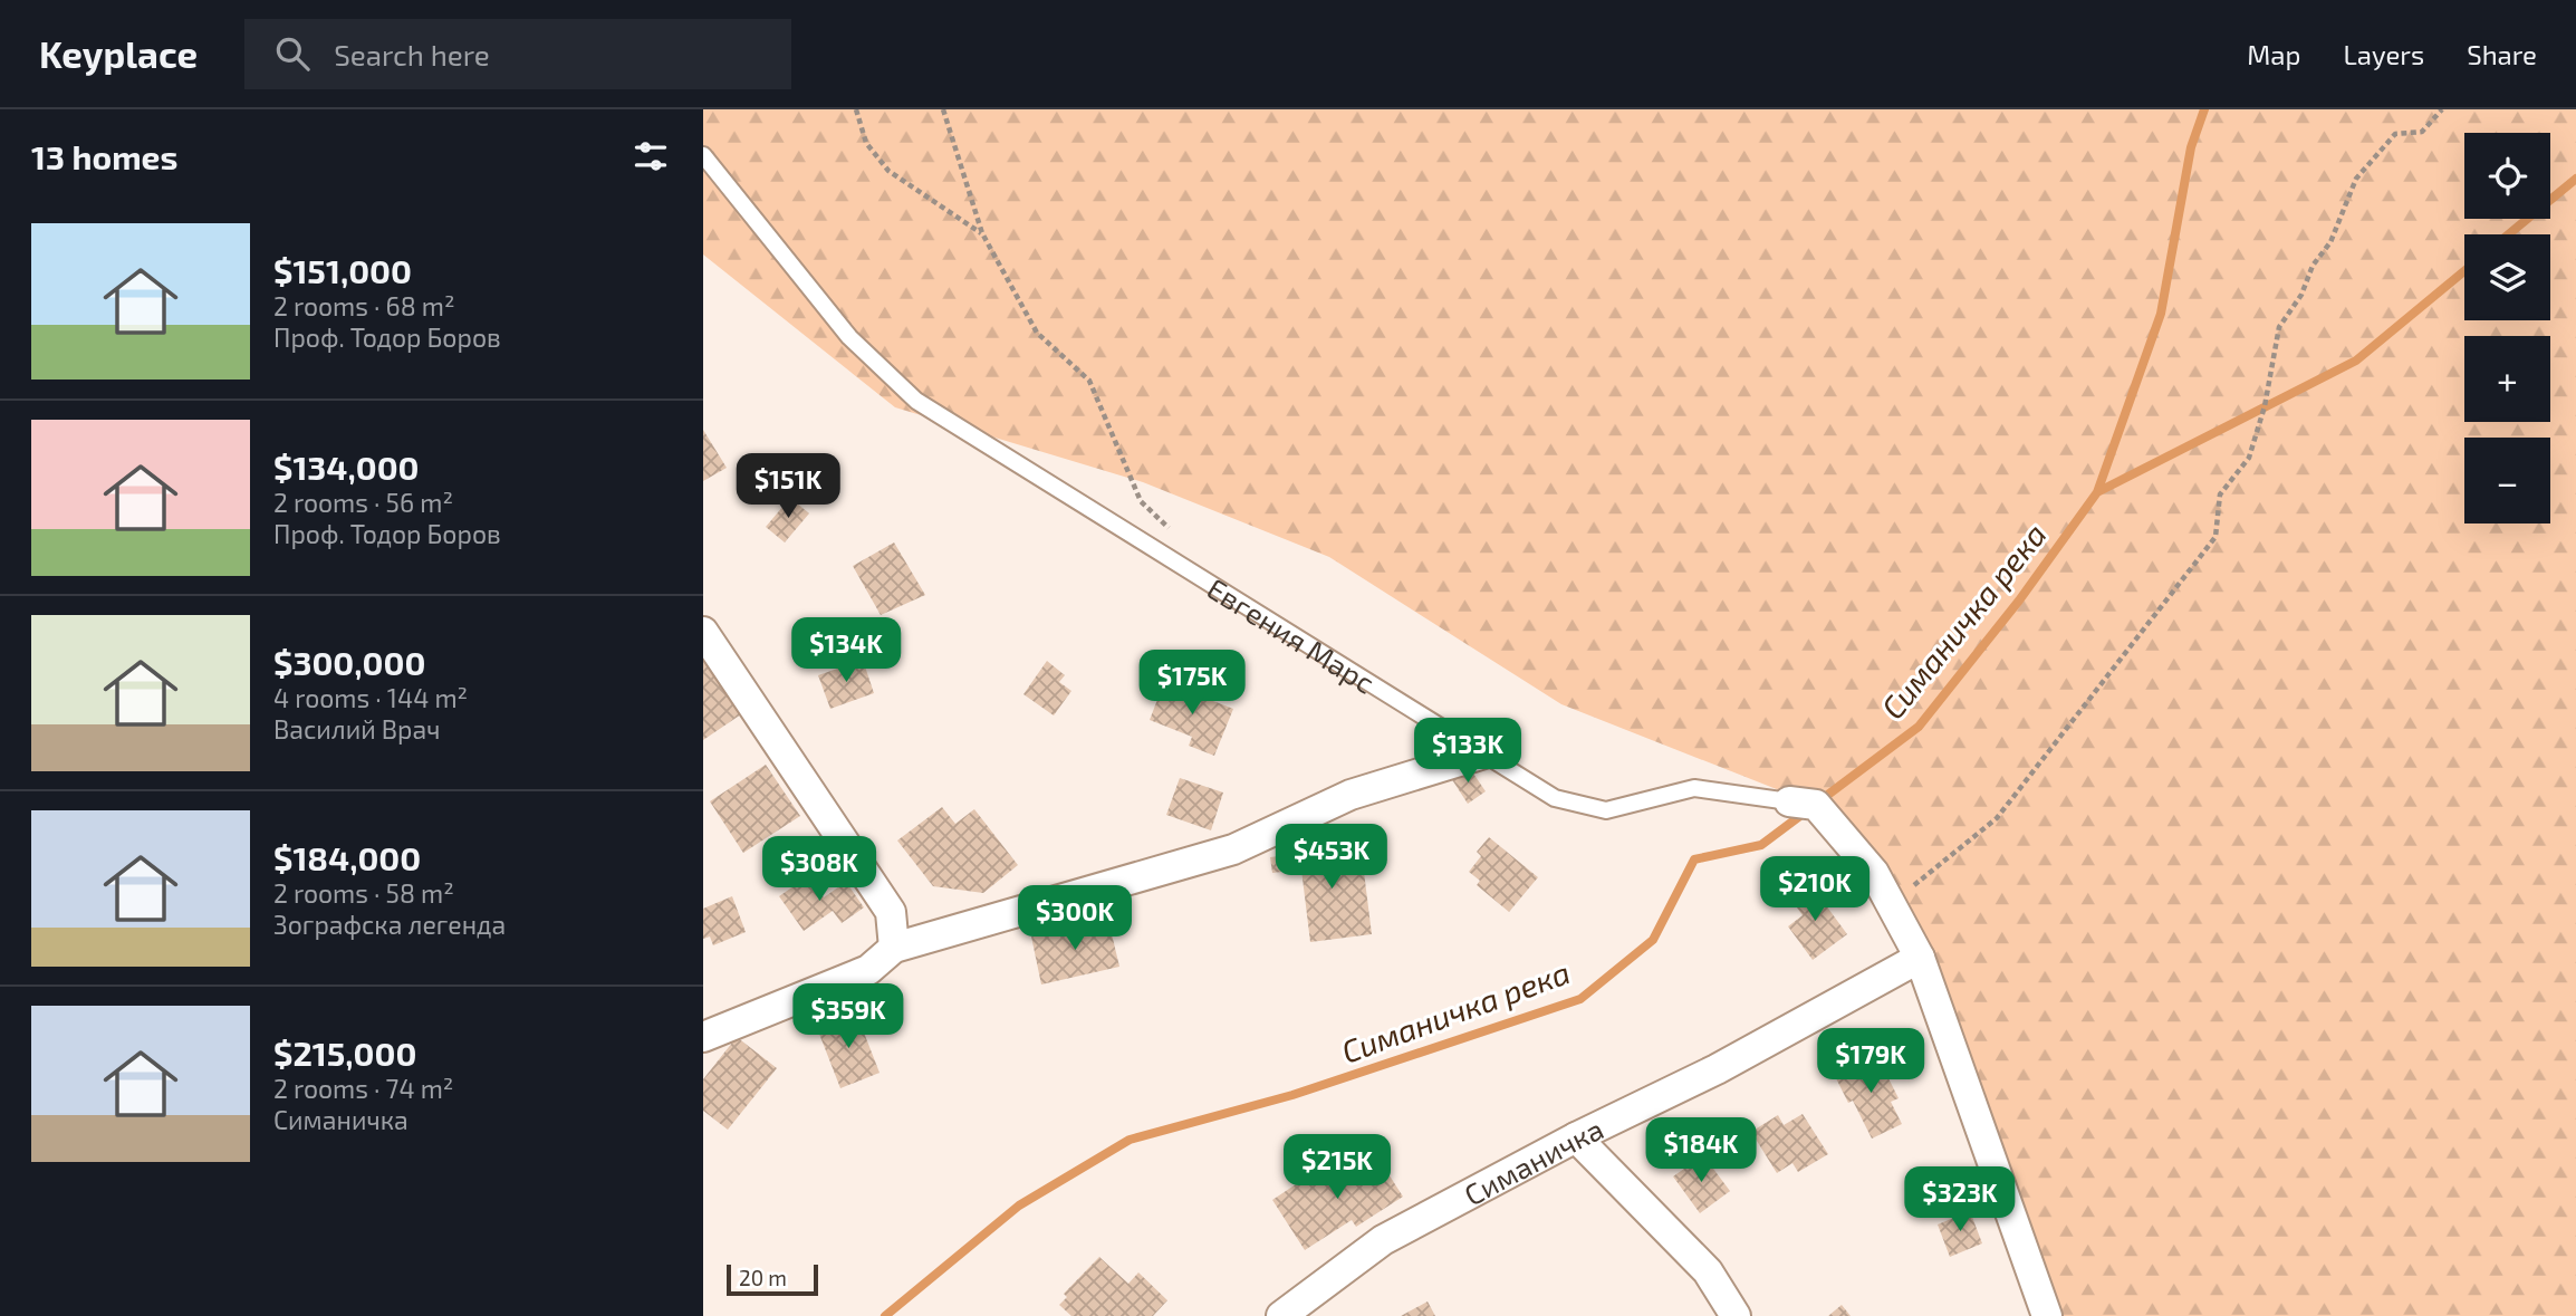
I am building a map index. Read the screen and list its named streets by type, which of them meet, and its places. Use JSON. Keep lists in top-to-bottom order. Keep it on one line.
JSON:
{"streets":{"street":["Евгения Марс","Симаничка"]},"crossings":[["Евгения Марс","Симаничка"]],"water":["Симаничка река"],"scale_bar":"20 m","page":{"header":"Keyplace","search":"Search here","nav":["Map","Layers","Share"],"heading":"13 homes","map_buttons":["+","−"],"list":[{"name":"$151,000","note":"2 rooms · 68 m² · Проф. Тодор Боров"},{"name":"$134,000","note":"2 rooms · 56 m² · Проф. Тодор Боров"},{"name":"$300,000","note":"4 rooms · 144 m² · Василий Врач"},{"name":"$184,000","note":"2 rooms · 58 m² · Зографска легенда"},{"name":"$215,000","note":"2 rooms · 74 m² · Симаничка"}],"price":["$151K","$134K","$175K","$133K","$453K","$308K","$210K","$300K","$359K","$179K","$184K","$215K","$323K"],"scale":"20 m"}}
